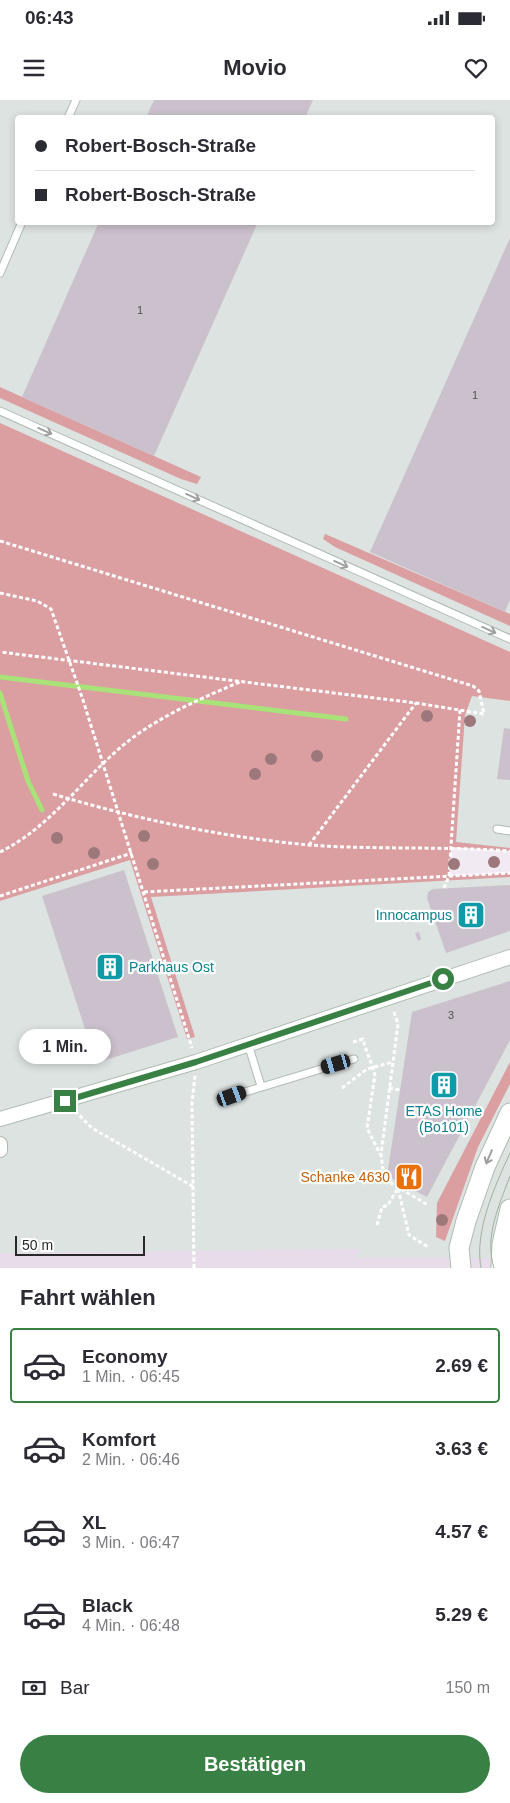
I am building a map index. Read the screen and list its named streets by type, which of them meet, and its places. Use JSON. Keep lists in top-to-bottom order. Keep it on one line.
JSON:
{"places":{"building":["Innocampus","Parkhaus Ost","ETAS Home (Bo101)"],"restaurant":["Schanke 4630"]},"house_numbers":["1","1","3"],"scale_bar":"50 m","page":{"status":"06:43","header":"Movio","banner":["Robert-Bosch-Straße","Robert-Bosch-Straße"],"bubble":"1 Min.","scale":"50 m","heading":"Fahrt wählen","list":[{"name":"Economy","note":"1 Min. · 06:45","value":"2.69 €"},{"name":"Komfort","note":"2 Min. · 06:46","value":"3.63 €"},{"name":"XL","note":"3 Min. · 06:47","value":"4.57 €"},{"name":"Black","note":"4 Min. · 06:48","value":"5.29 €"}],"pay":["Bar","150 m"],"buttons":"Bestätigen"}}
